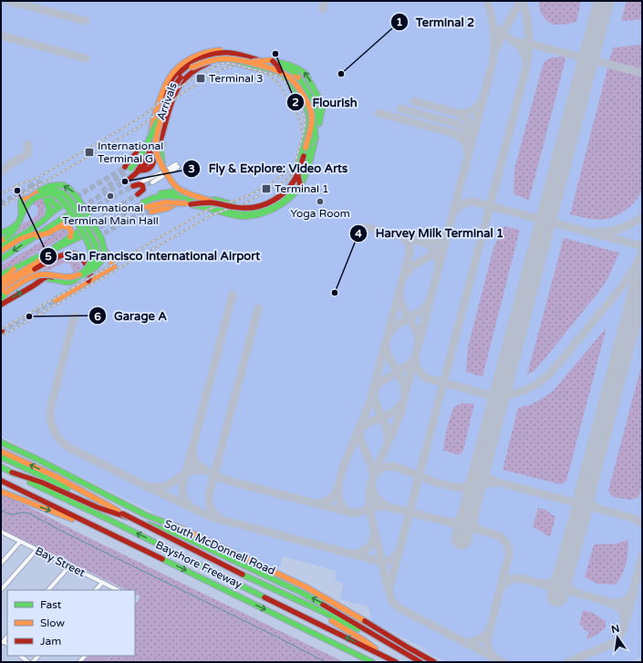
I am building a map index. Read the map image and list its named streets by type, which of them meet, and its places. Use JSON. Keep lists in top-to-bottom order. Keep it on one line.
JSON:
{"streets":{"main road":["Arrivals","South McDonnell Road","Bayshore Freeway"],"street":["Bay Street"]},"places":{"other":["Flourish","Terminal 2","Fly & Explore: Video Arts","San Francisco International Airport","International Terminal Main Hall","Yoga Room","Harvey Milk Terminal 1","Garage A"],"transit":["Terminal 3","International Terminal G","Terminal 1"]},"legend":["Fast","Slow","Jam"],"north":"top"}
